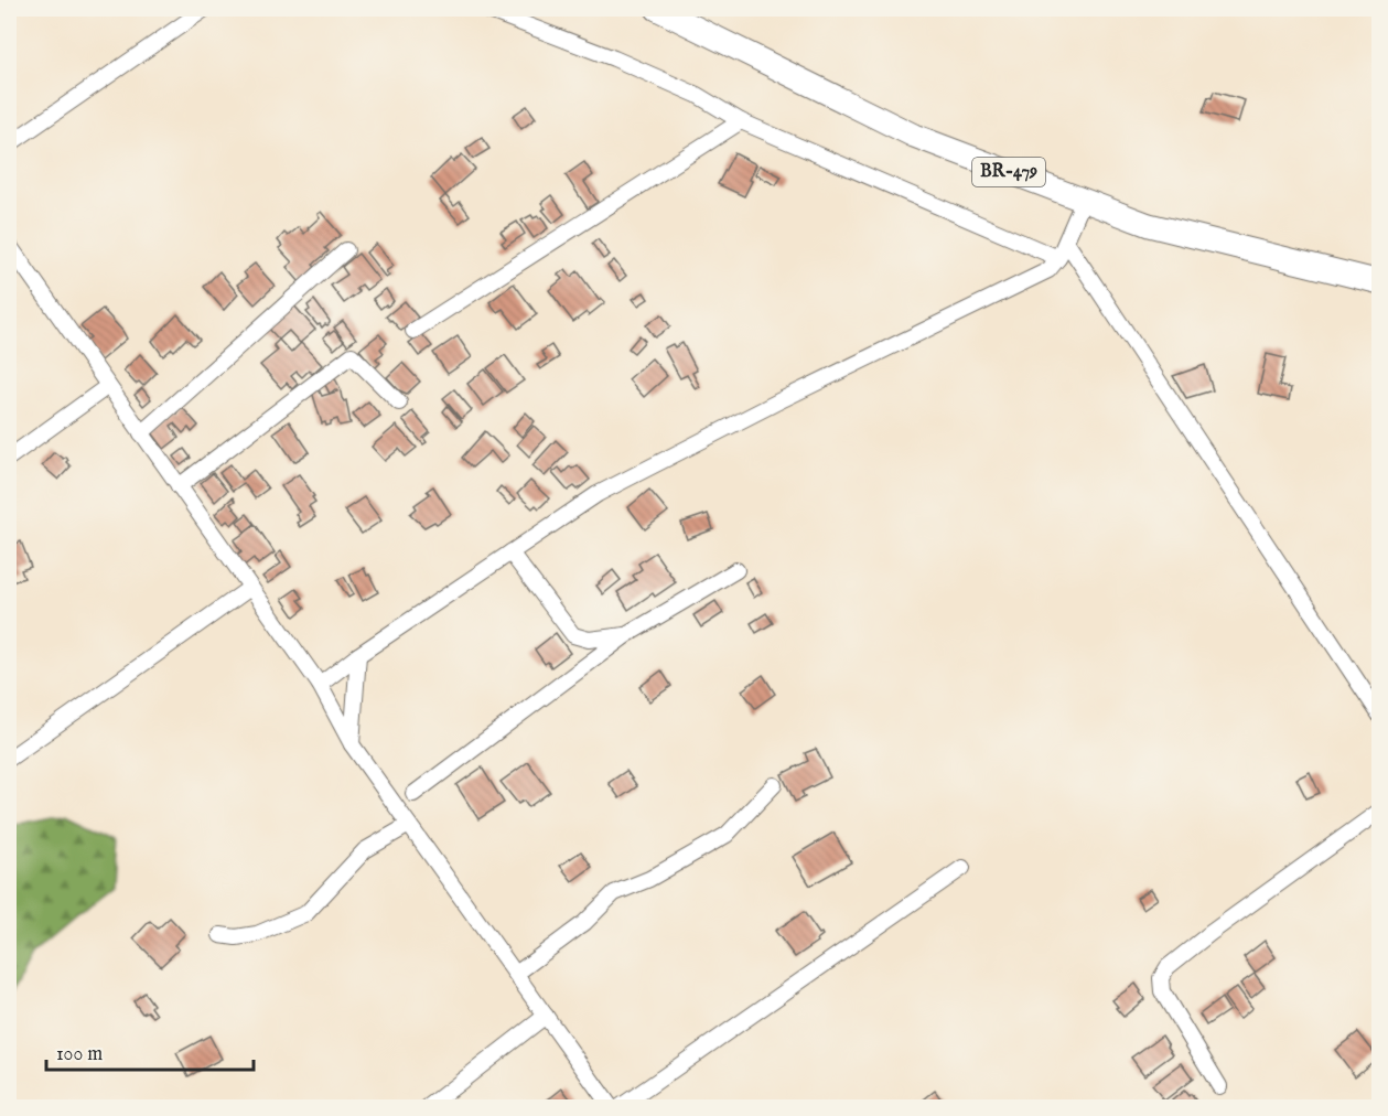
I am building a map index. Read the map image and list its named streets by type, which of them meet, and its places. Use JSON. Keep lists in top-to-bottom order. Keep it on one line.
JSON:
{"streets":{"main road":["BR-479"]},"scale_bar":"100 m"}
